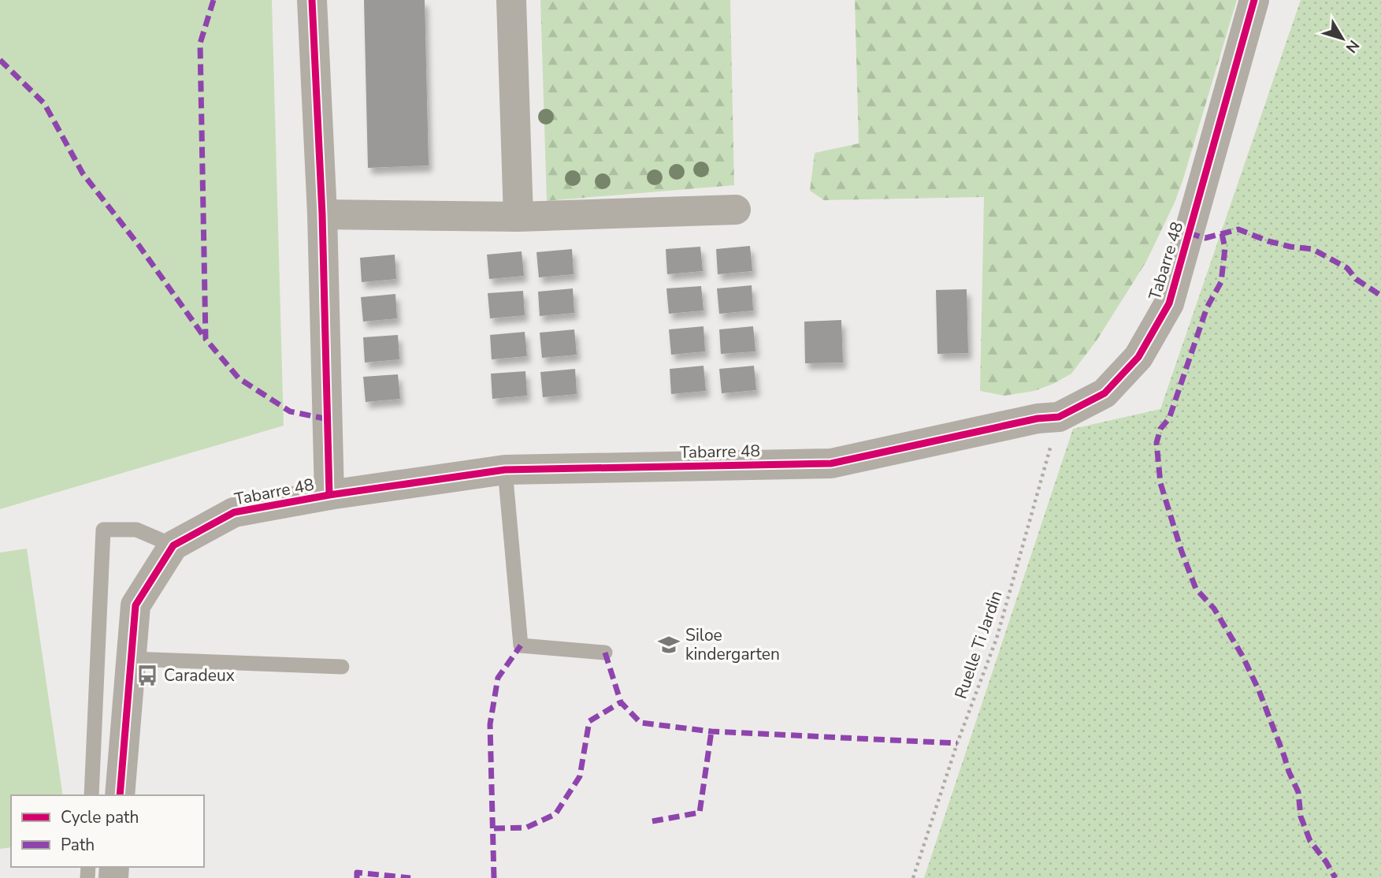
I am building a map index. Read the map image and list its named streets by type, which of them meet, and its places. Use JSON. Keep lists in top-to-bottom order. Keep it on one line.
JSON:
{"streets":{"street":["Tabarre 48"],"path":["Ruelle Ti Jardin"]},"crossings":[["Tabarre 48","Ruelle Ti Jardin"]],"places":{"school or university":["Siloe kindergarten"],"bus stop":["Caradeux"]},"legend":["Cycle path","Path"],"north":"bottom right"}
